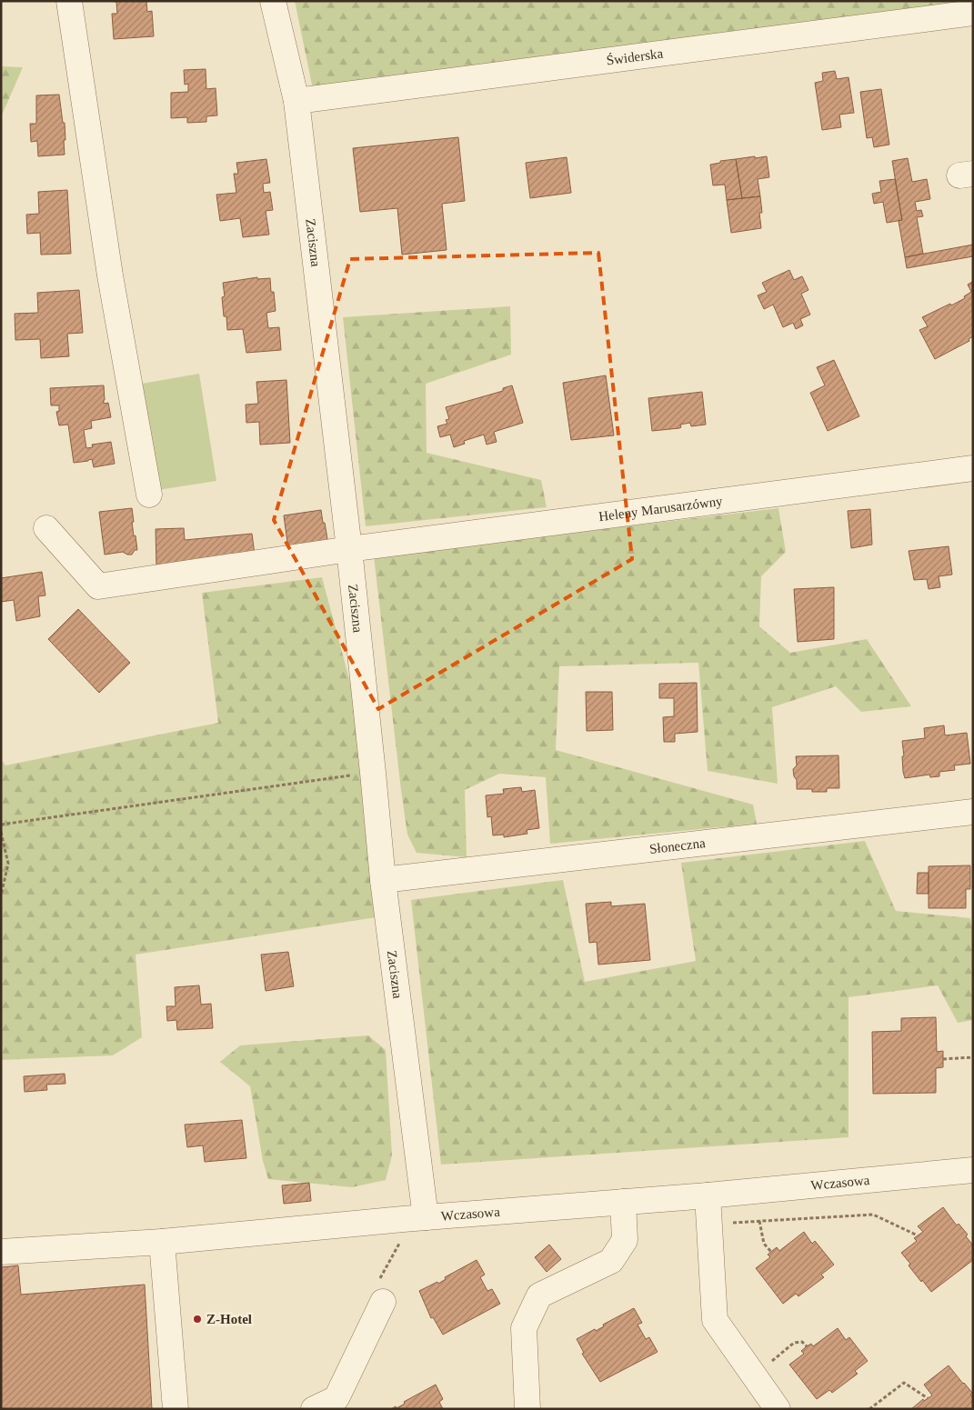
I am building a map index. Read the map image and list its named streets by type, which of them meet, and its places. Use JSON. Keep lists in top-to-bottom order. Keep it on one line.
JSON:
{"streets":{"street":["Świderska","Zaciszna","Heleny Marusarzówny","Słoneczna","Wczasowa"]},"crossings":[["Świderska","Zaciszna"],["Zaciszna","Heleny Marusarzówny"],["Zaciszna","Słoneczna"],["Zaciszna","Wczasowa"]],"places":["Z-Hotel"]}
